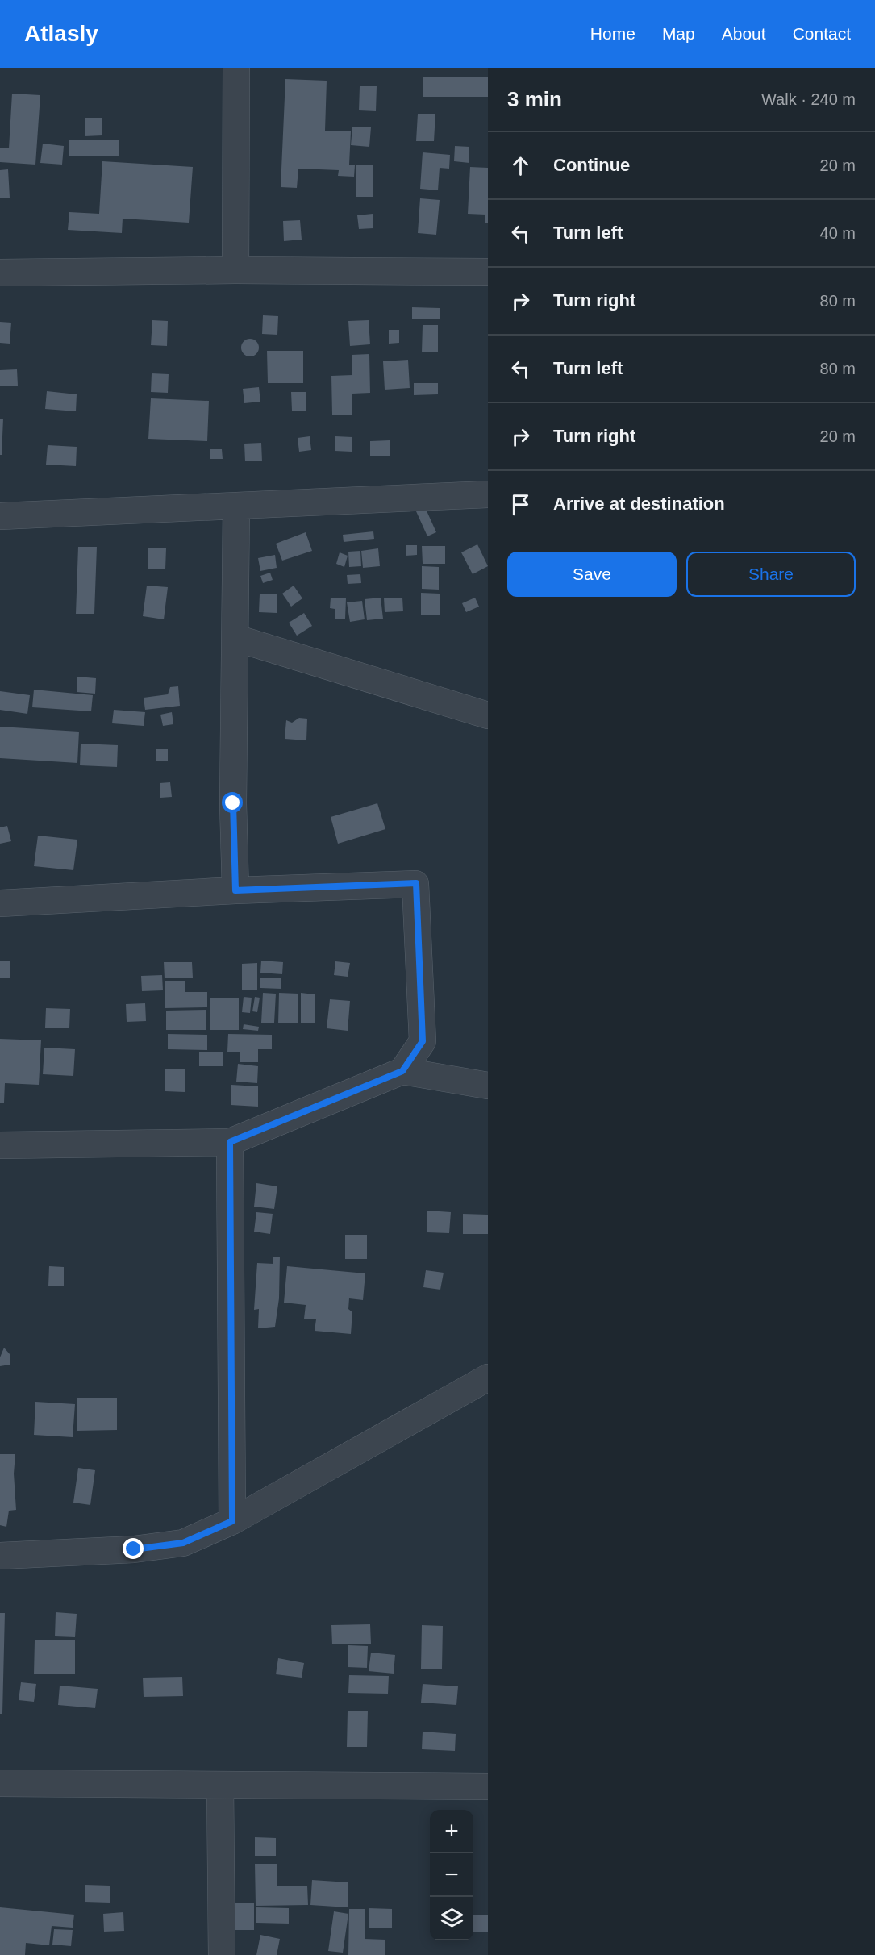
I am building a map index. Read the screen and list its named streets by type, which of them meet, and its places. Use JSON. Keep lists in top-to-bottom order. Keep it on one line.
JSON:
{"page":{"header":"Atlasly","nav":["Home","Map","About","Contact"],"heading":["3 min","Walk · 240 m"],"list":[["Continue","20 m"],["Turn left","40 m"],["Turn right","80 m"],["Turn left","80 m"],["Turn right","20 m"],"Arrive at destination"],"buttons":["Save","Share"],"map_buttons":["+","−"]}}
